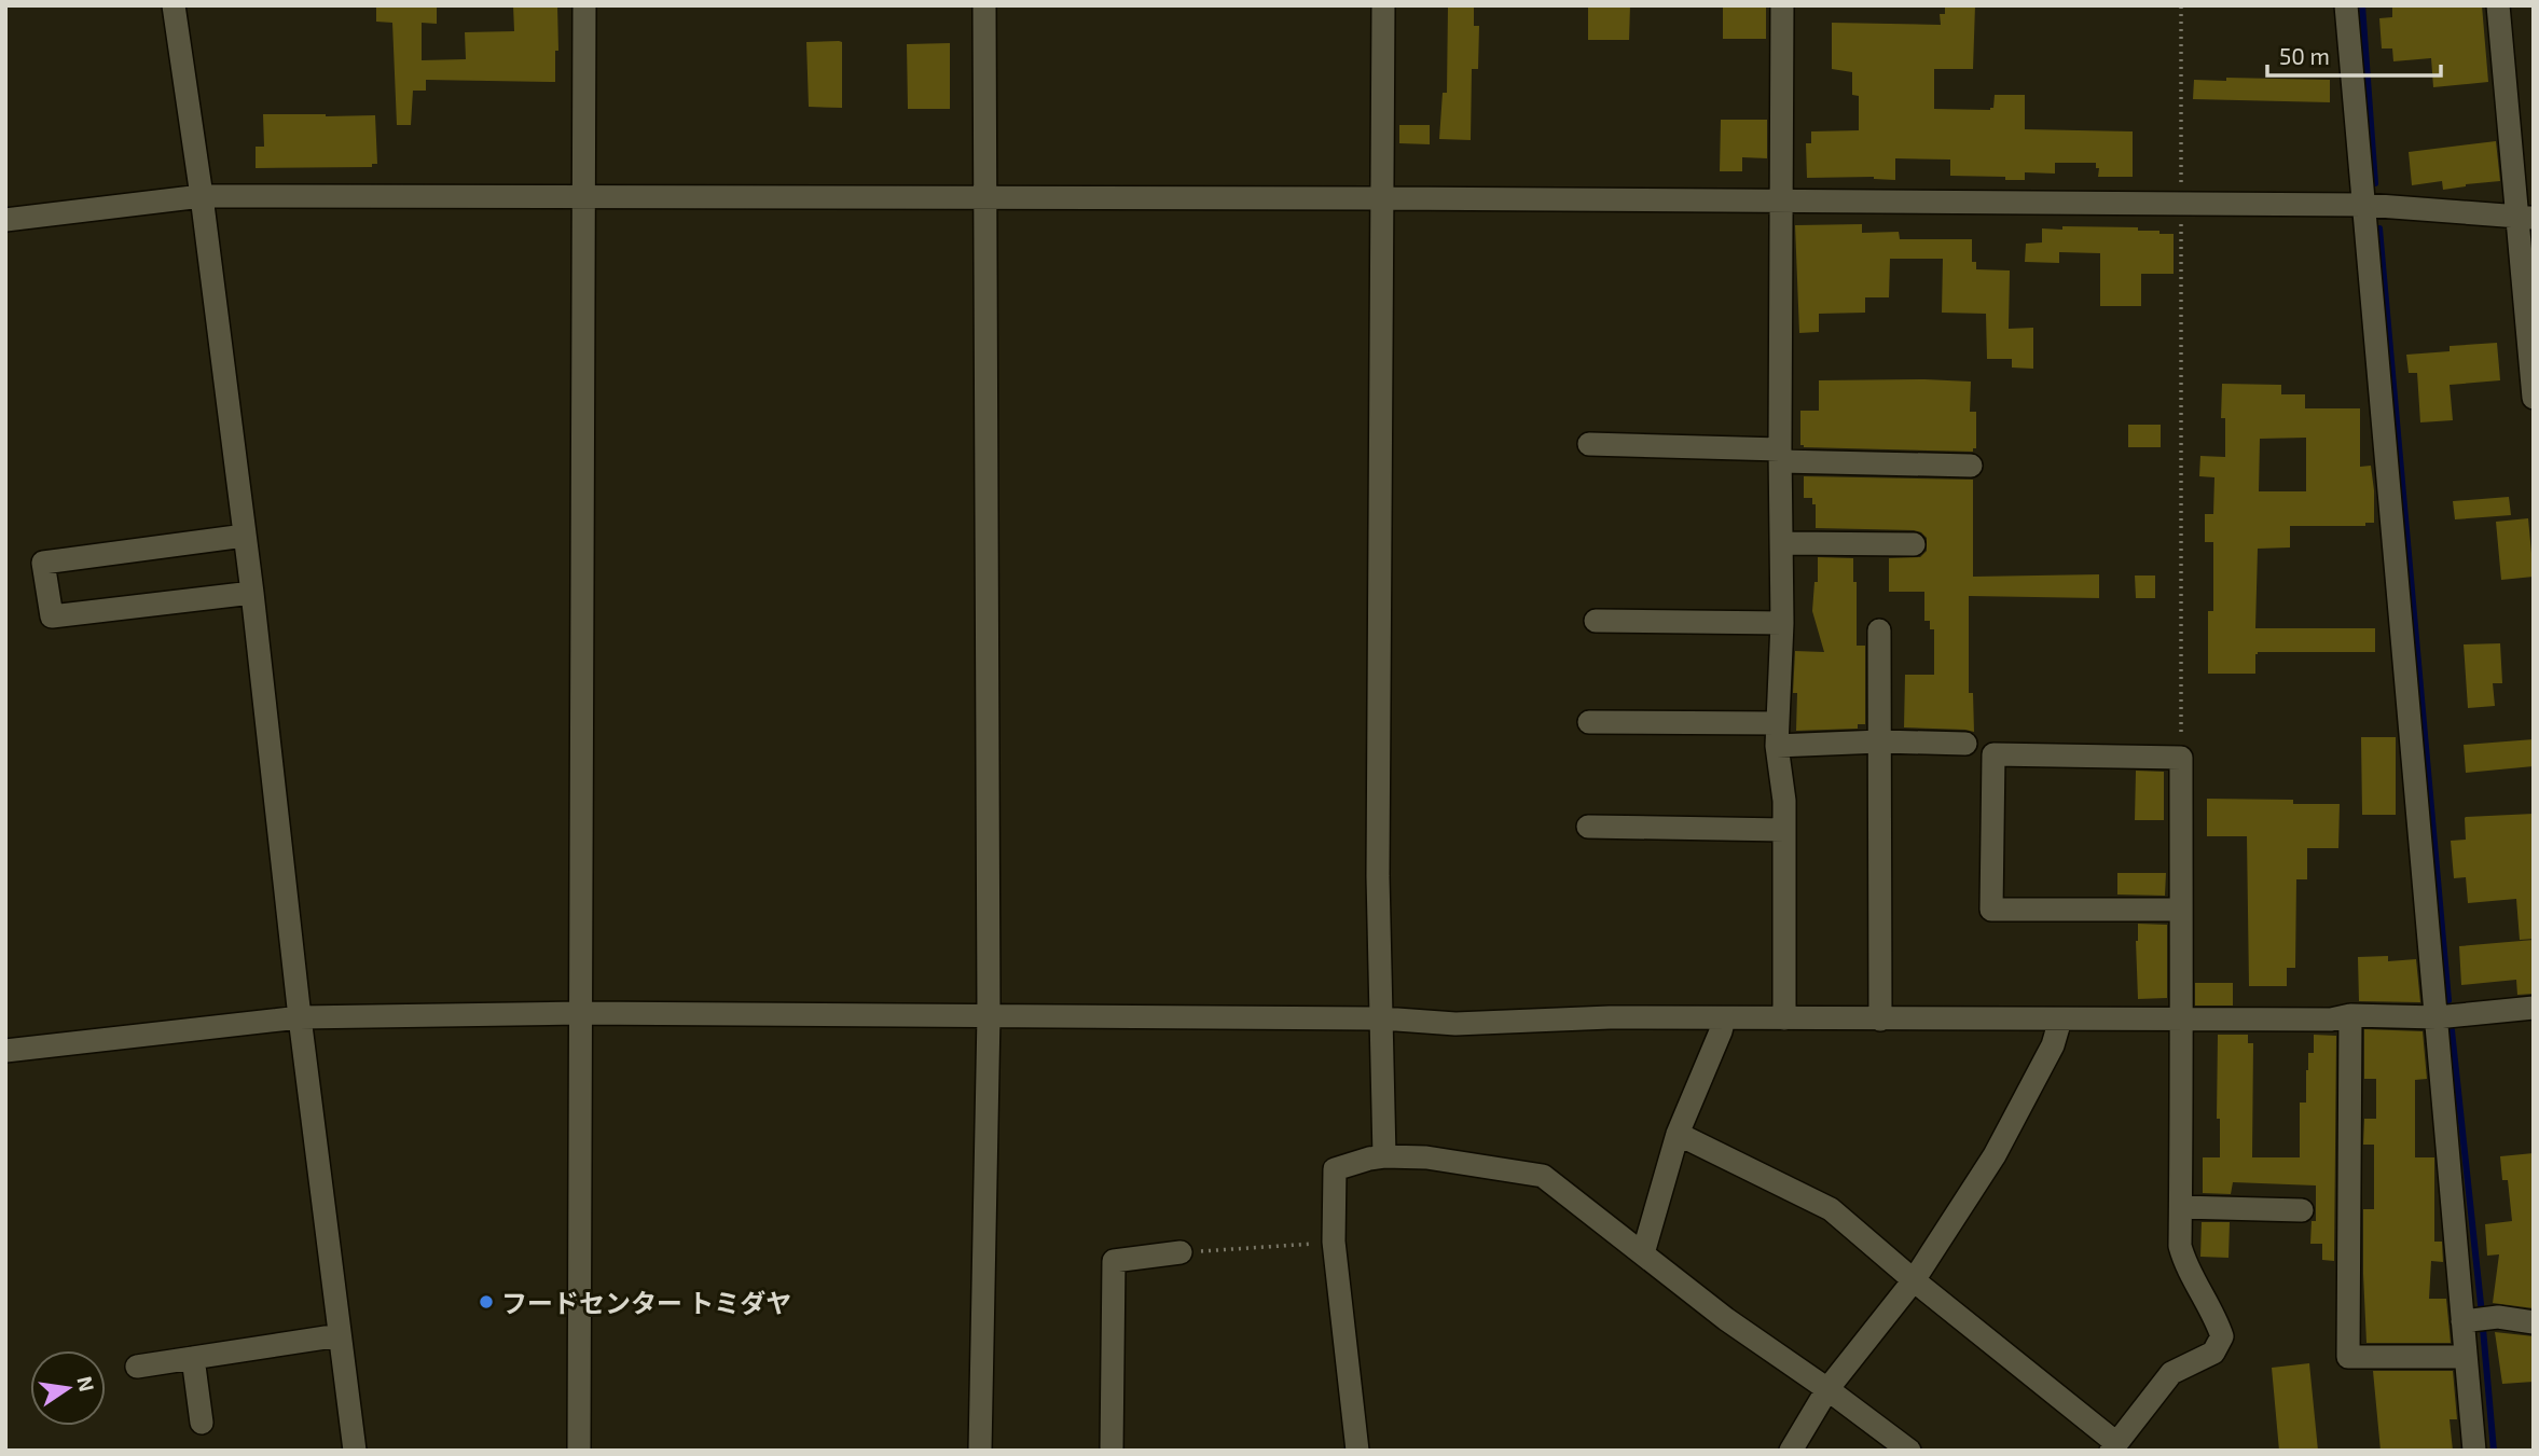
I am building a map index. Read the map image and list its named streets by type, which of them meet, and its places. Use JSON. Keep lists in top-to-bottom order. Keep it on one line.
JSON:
{"places":["フードセンター トミダヤ"],"scale_bar":"50 m","north":"right"}
